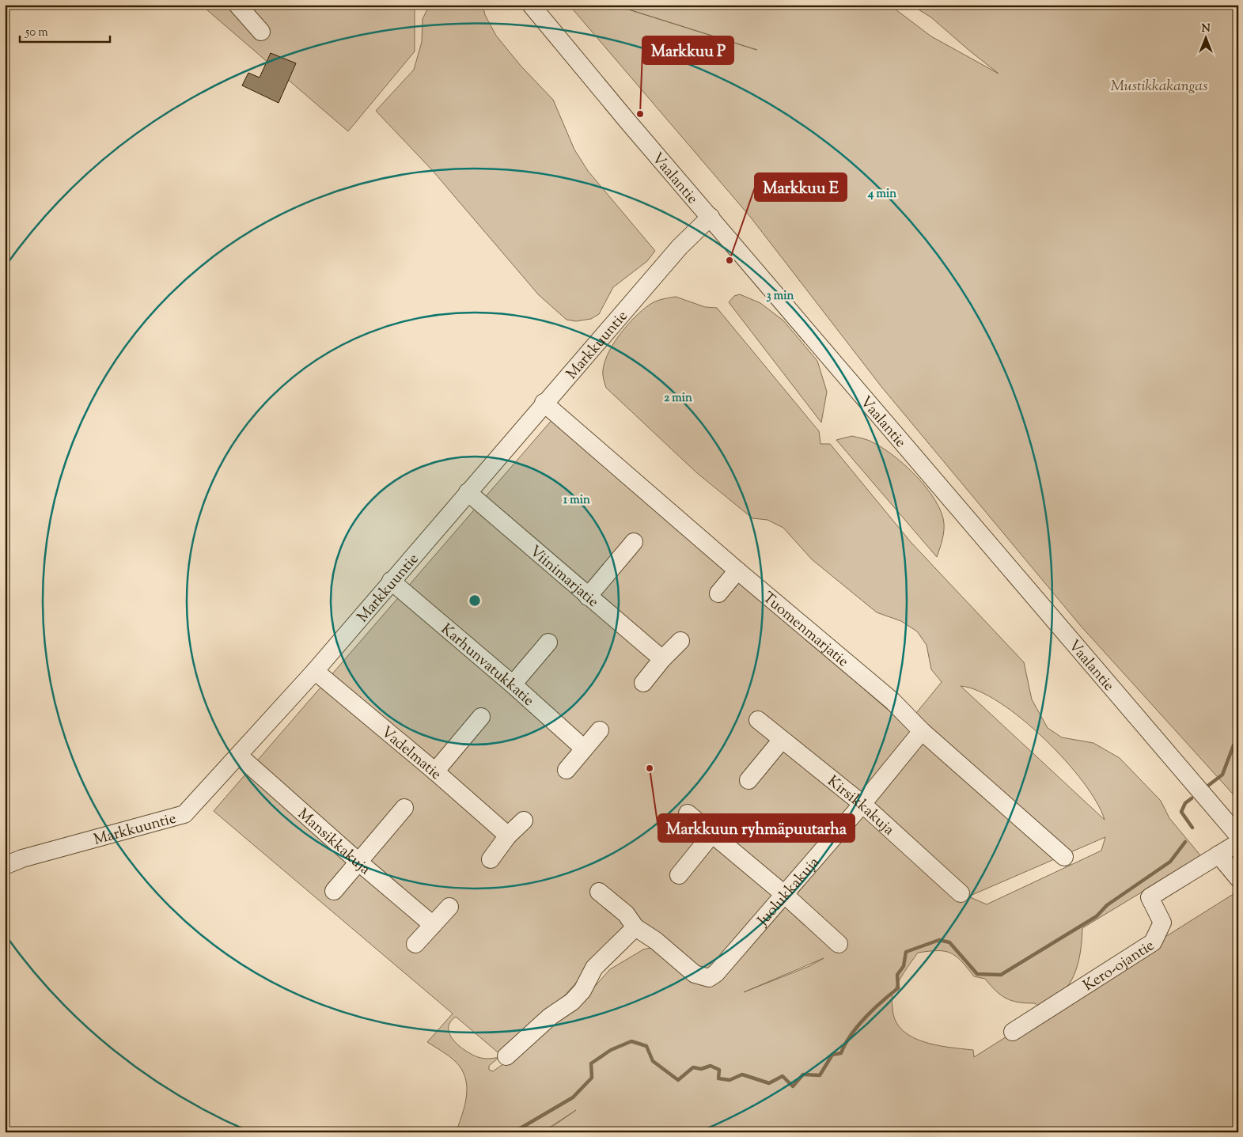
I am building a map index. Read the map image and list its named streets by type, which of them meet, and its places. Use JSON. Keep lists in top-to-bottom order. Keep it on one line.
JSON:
{"streets":{"street":["Vaalantie","Markkuuntie","Viinimarjatie","Tuomenmarjatie","Karhunvatukkatie","Vadelmatie","Kirsikkakuja","Mansikkakuja","Juolukkakuja","Kero-ojantie"]},"crossings":[["Vaalantie","Markkuuntie"],["Markkuuntie","Viinimarjatie"],["Markkuuntie","Tuomenmarjatie"],["Markkuuntie","Karhunvatukkatie"],["Markkuuntie","Vadelmatie"],["Markkuuntie","Mansikkakuja"],["Tuomenmarjatie","Juolukkakuja"],["Kirsikkakuja","Juolukkakuja"]],"parks":["Mustikkakangas"],"places":["Markkuu P","Markkuu E","Markkuun ryhmäpuutarha"],"scale_bar":"50 m","north":"top","rings":["4 min","3 min","2 min","1 min"]}
